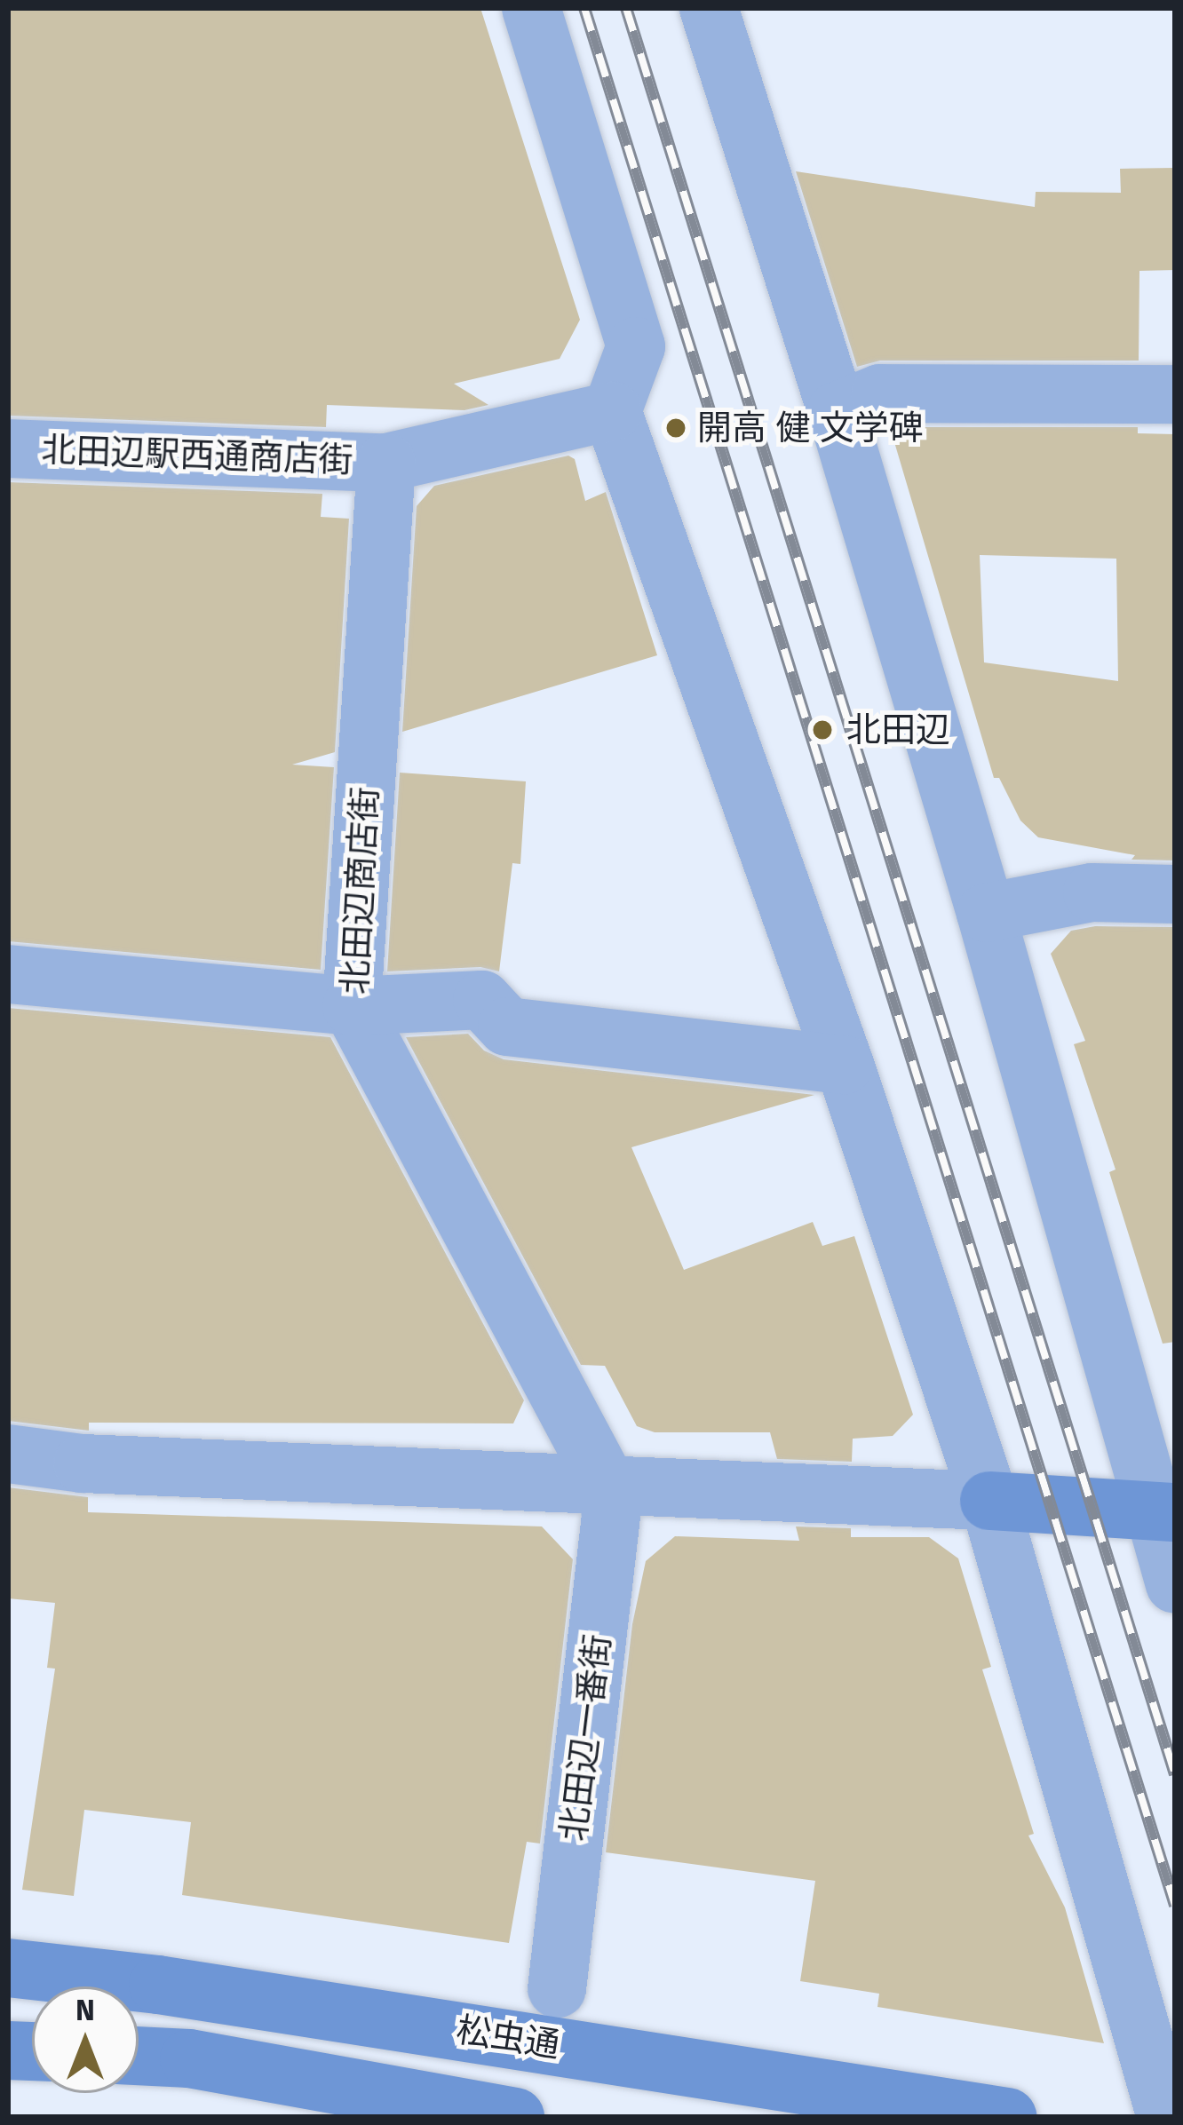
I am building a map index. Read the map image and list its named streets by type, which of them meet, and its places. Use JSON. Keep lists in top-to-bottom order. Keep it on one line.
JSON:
{"streets":{"street":["北田辺駅西通商店街","北田辺商店街","北田辺一番街","松虫通"]},"crossings":[["北田辺駅西通商店街","北田辺商店街"],["北田辺商店街","北田辺一番街"]],"places":["開高 健 文学碑","北田辺"],"north":"top"}
